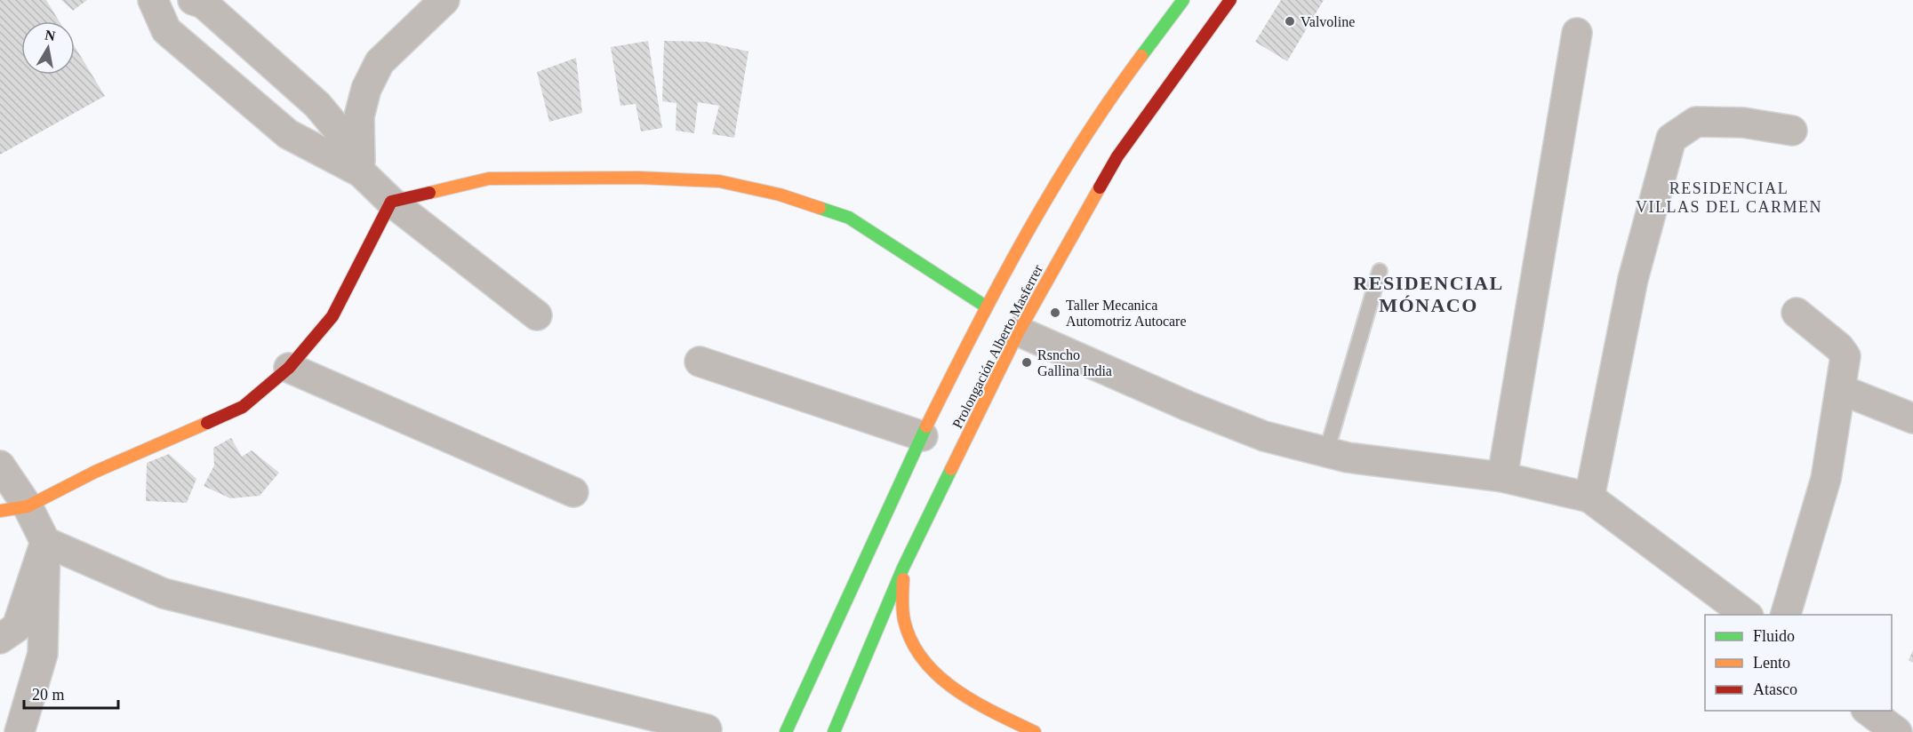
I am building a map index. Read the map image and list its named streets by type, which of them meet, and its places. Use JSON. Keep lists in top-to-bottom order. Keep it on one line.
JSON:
{"streets":{"main road":["Prolongación Alberto Masferrer"]},"districts":["RESIDENCIAL VILLAS DEL CARMEN","RESIDENCIAL MÓNACO"],"places":["Valvoline","Taller Mecanica Automotriz Autocare","Rsncho Gallina India"],"legend":["Fluido","Lento","Atasco"],"scale_bar":"20 m","north":"top"}
